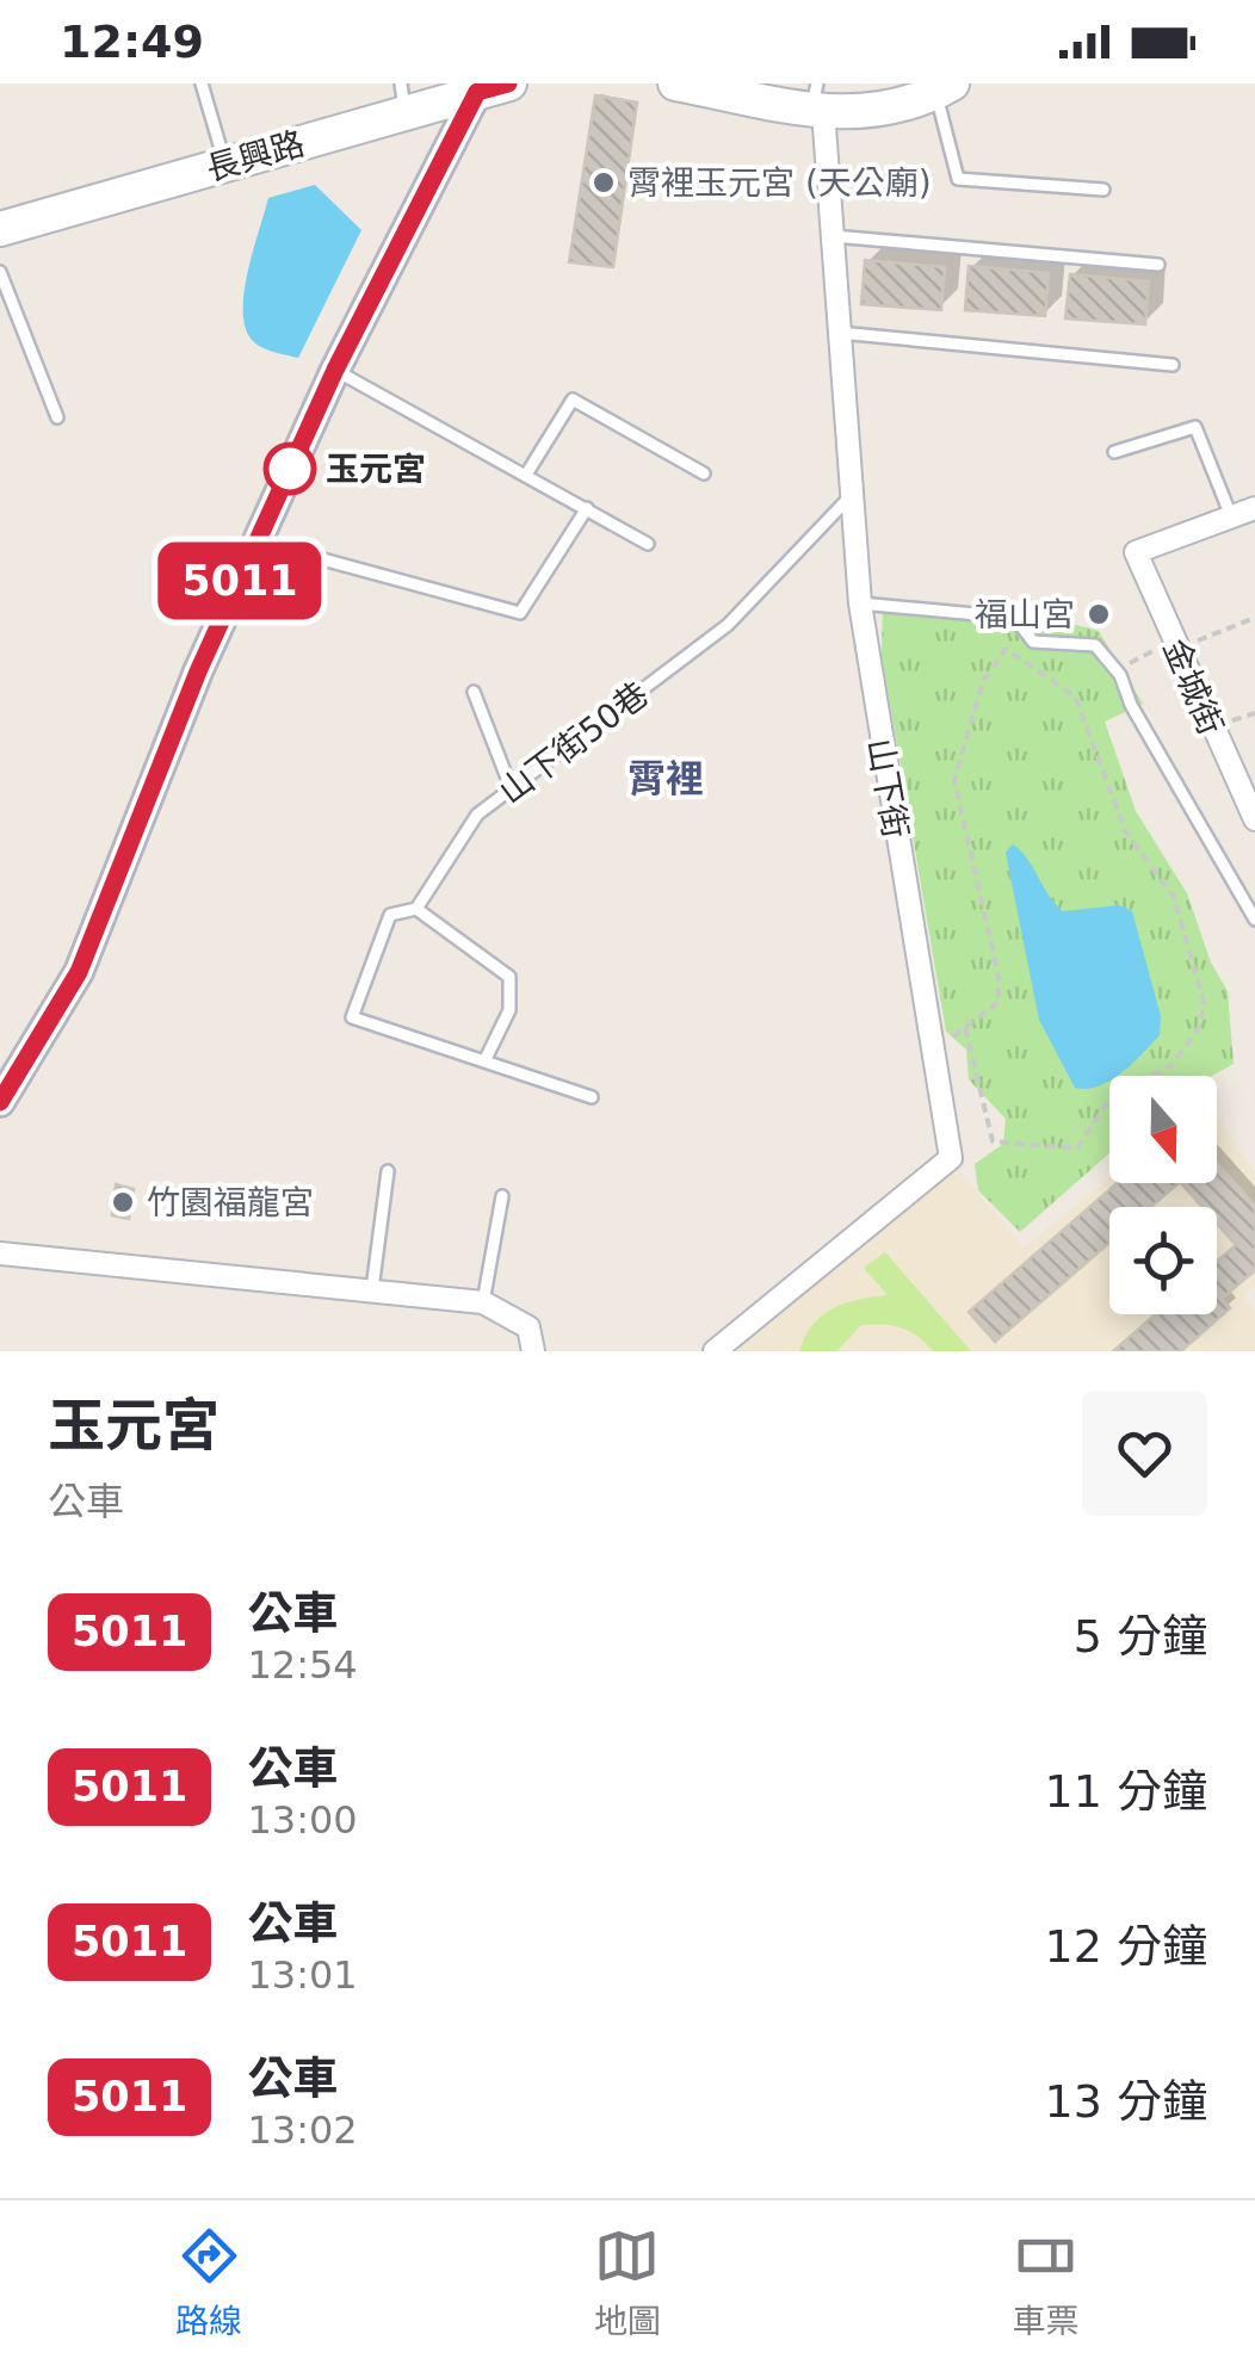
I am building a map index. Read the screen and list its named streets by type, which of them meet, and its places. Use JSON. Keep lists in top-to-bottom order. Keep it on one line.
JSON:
{"streets":{"main road":["長興路"],"street":["金城街","山下街"],"lane":["山下街50巷"]},"crossings":[["山下街50巷","山下街"]],"districts":["霄裡"],"places":["霄裡玉元宮 (天公廟)","玉元宮","福山宮","竹園福龍宮"],"lines":["bus line 5011"],"north":"bottom","page":{"status":"12:49","on_map":"5011","heading":["玉元宮","公車"],"list":[{"mark":"5011","name":"公車","note":"12:54","value":"5 分鐘"},{"mark":"5011","name":"公車","note":"13:00","value":"11 分鐘"},{"mark":"5011","name":"公車","note":"13:01","value":"12 分鐘"},{"mark":"5011","name":"公車","note":"13:02","value":"13 分鐘"}],"tabs":["路線","地圖","車票"]}}
